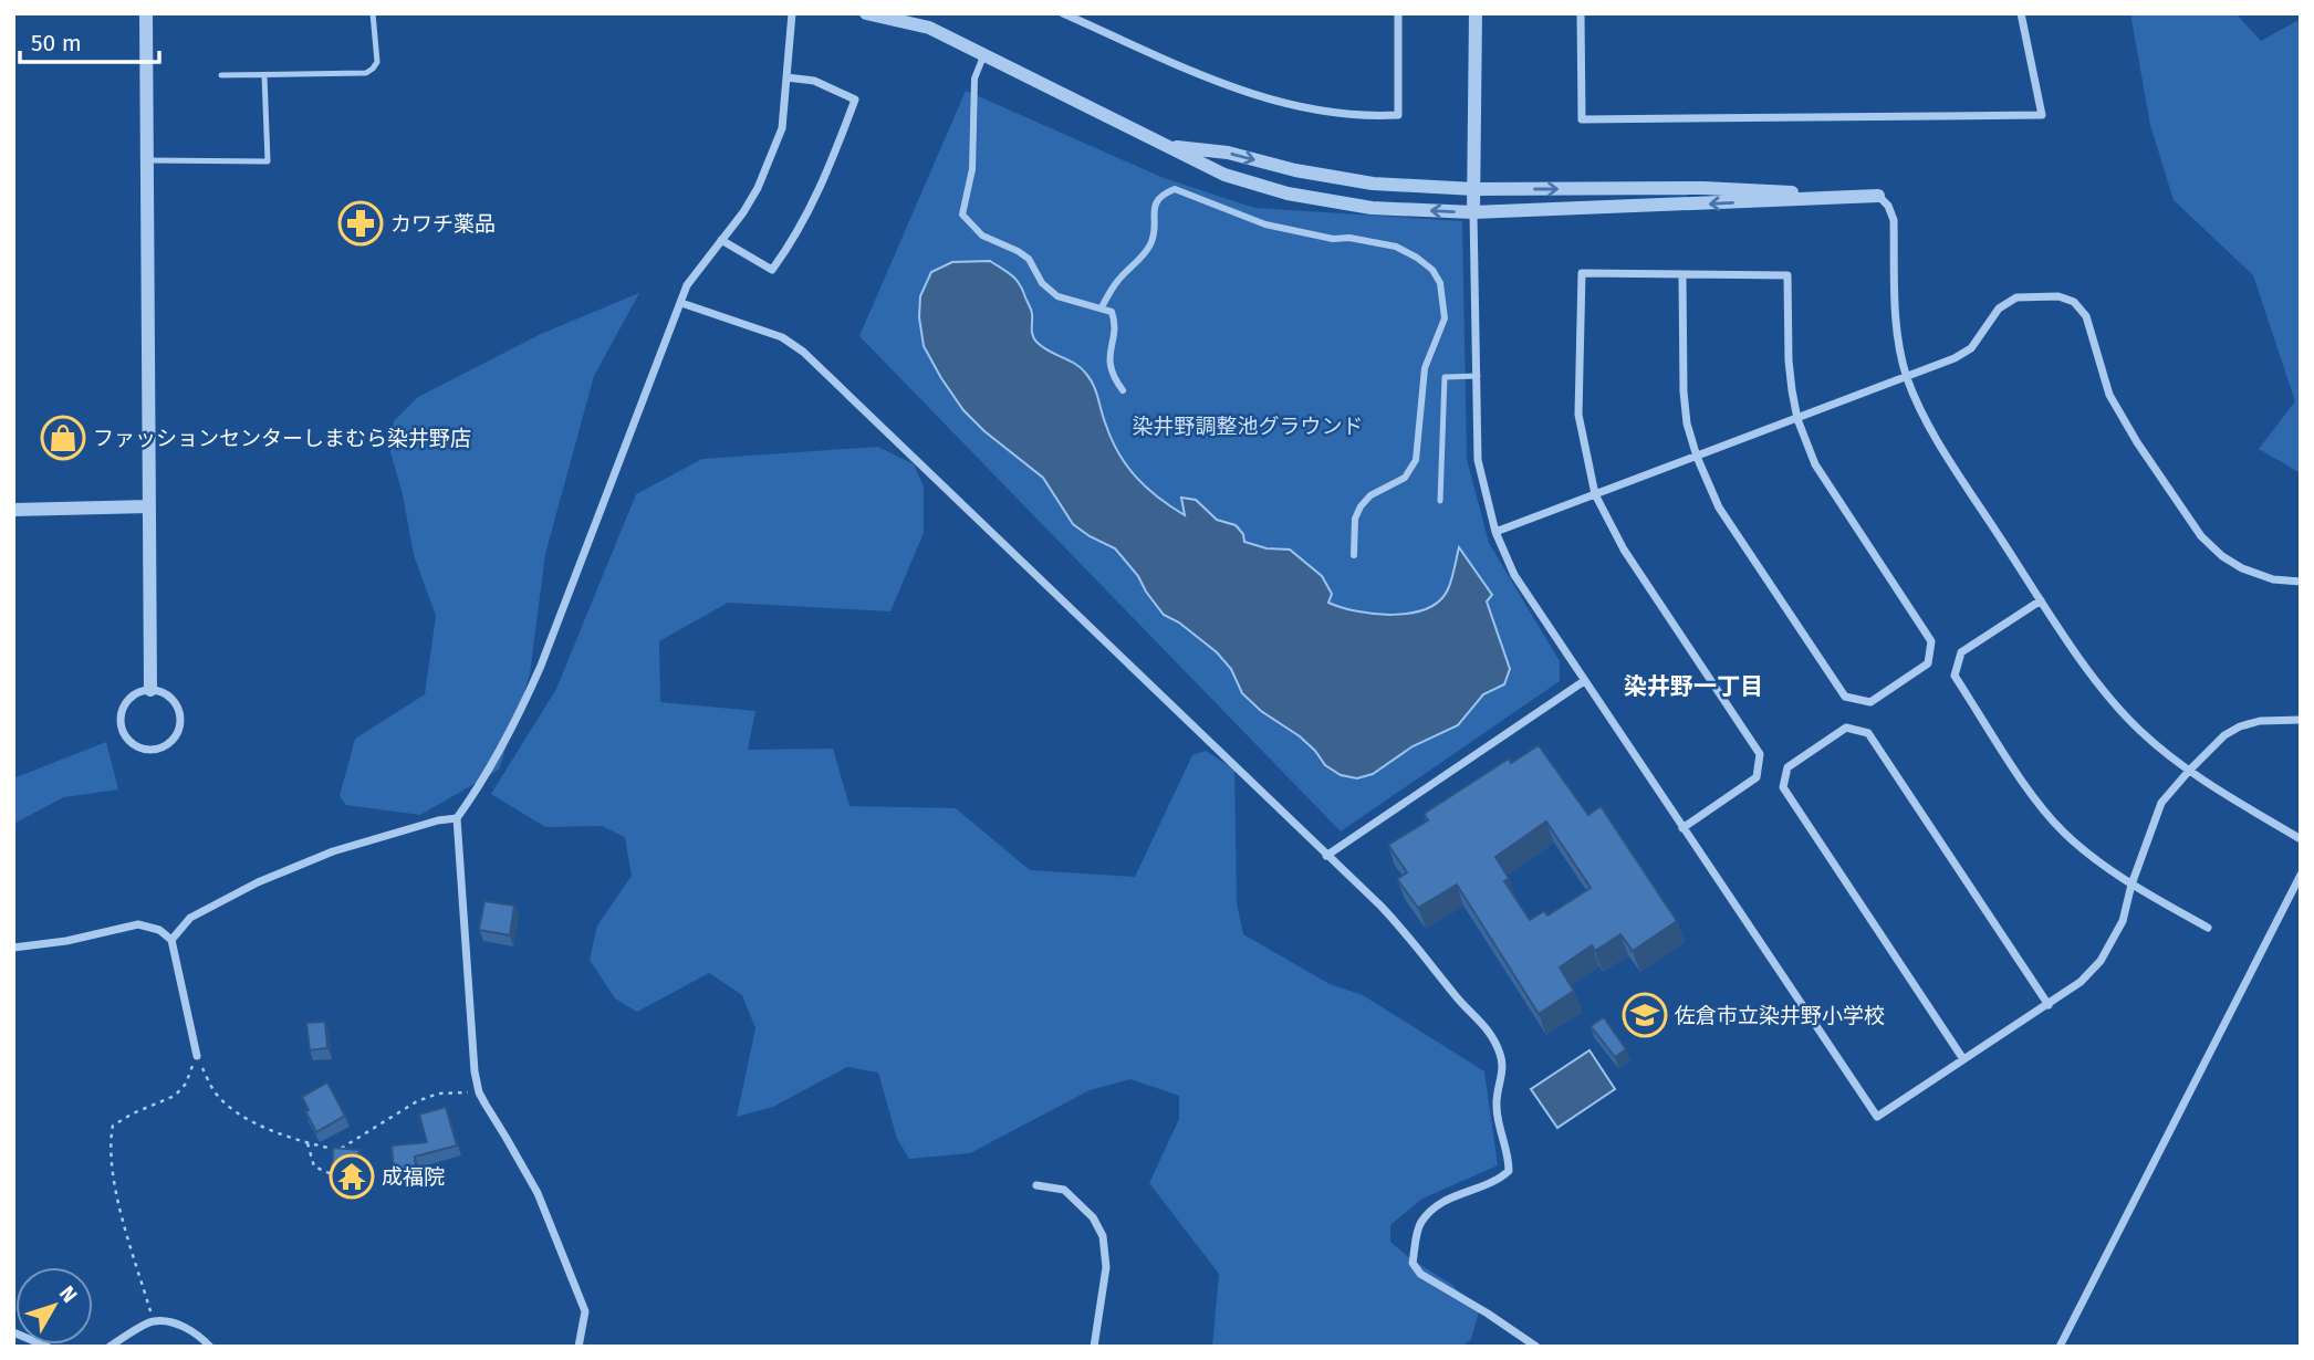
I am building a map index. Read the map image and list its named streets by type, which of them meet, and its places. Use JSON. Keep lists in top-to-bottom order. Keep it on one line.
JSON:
{"districts":["染井野一丁目"],"parks":["染井野調整池グラウンド"],"places":{"pharmacy":["カワチ薬品"],"shop":["ファッションセンターしまむら染井野店"],"school or university":["佐倉市立染井野小学校"],"temple":["成福院"]},"scale_bar":"50 m","north":"top right"}
